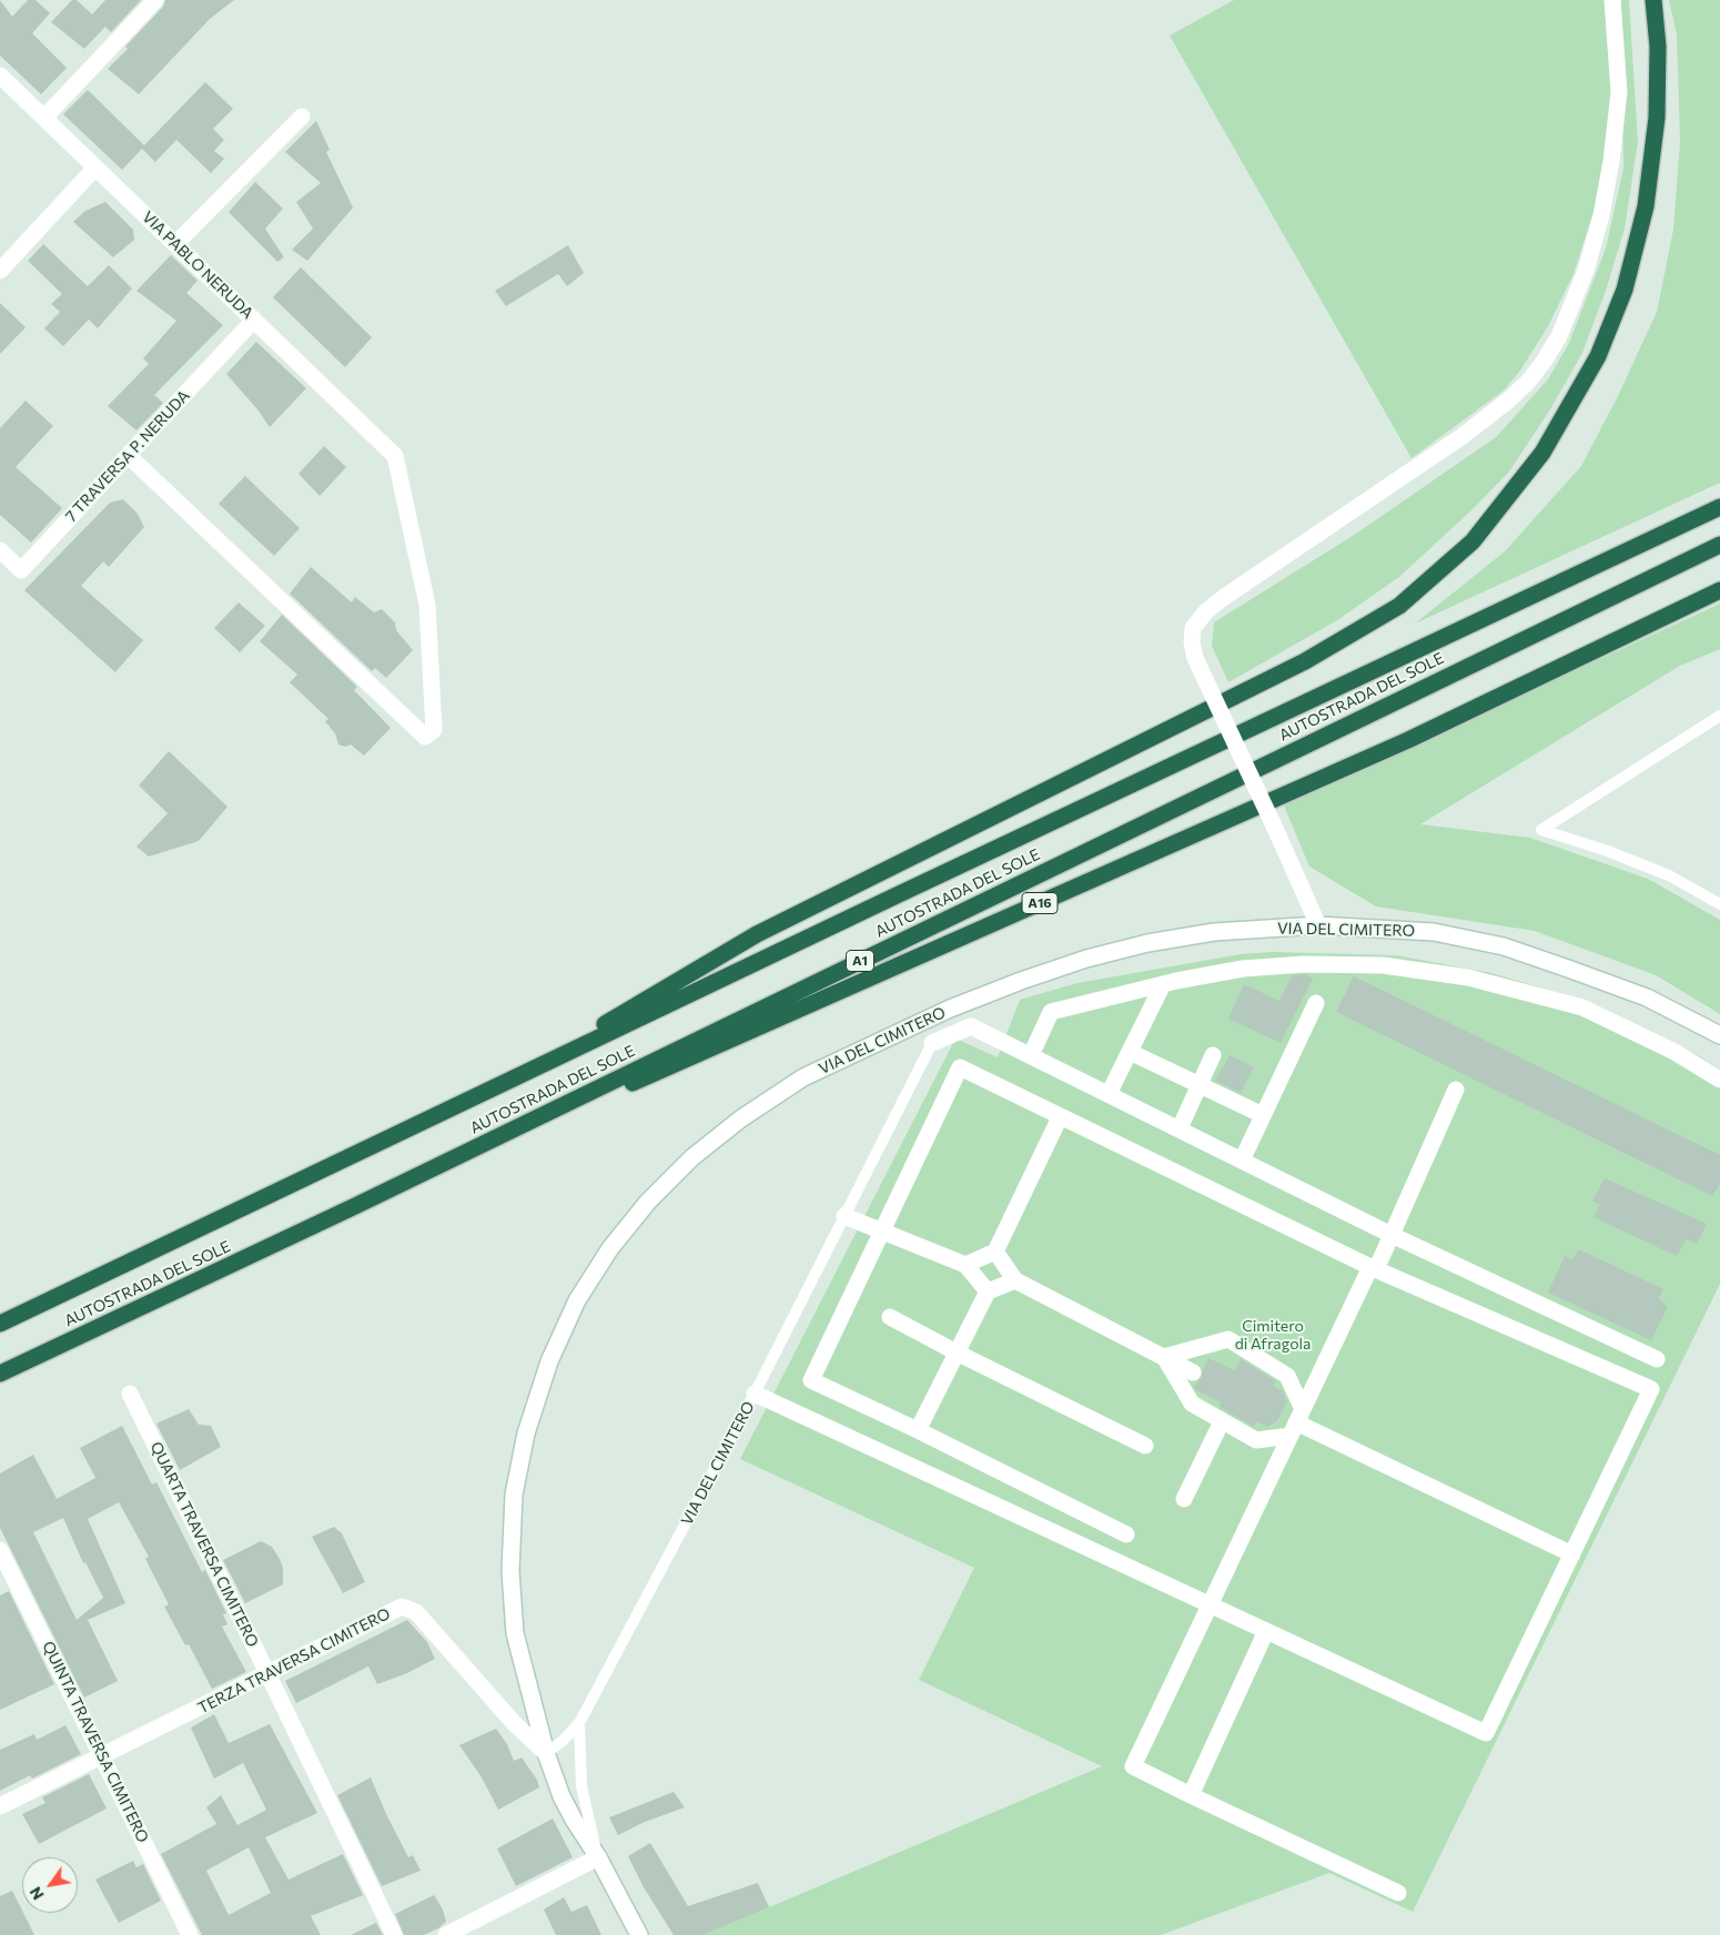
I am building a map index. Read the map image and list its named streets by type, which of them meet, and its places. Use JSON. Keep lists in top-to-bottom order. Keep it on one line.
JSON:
{"streets":{"highway":["AUTOSTRADA DEL SOLE","A16","A1"],"street":["VIA PABLO NERUDA","7 TRAVERSA P. NERUDA","VIA DEL CIMITERO","QUARTA TRAVERSA CIMITERO","TERZA TRAVERSA CIMITERO","QUINTA TRAVERSA CIMITERO"]},"crossings":[["VIA PABLO NERUDA","7 TRAVERSA P. NERUDA"],["AUTOSTRADA DEL SOLE","A16"],["VIA DEL CIMITERO","TERZA TRAVERSA CIMITERO"],["QUARTA TRAVERSA CIMITERO","TERZA TRAVERSA CIMITERO"],["TERZA TRAVERSA CIMITERO","QUINTA TRAVERSA CIMITERO"]],"parks":["Cimitero di Afragola"],"north":"bottom left"}
